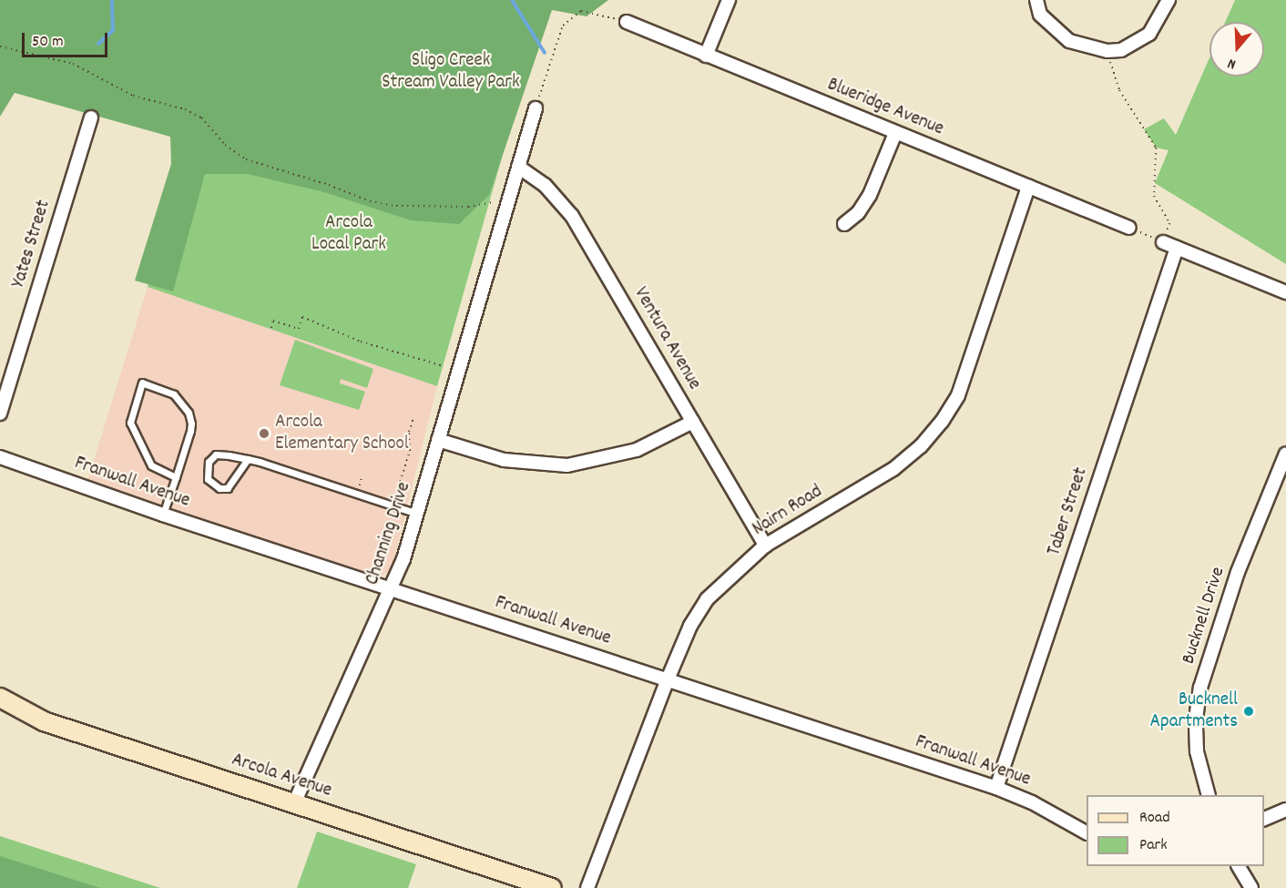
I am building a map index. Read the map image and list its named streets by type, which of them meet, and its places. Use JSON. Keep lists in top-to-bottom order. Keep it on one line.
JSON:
{"streets":{"street":["Blueridge Avenue","Yates Street","Ventura Avenue","Franwall Avenue","Nairn Road","Taber Street","Channing Drive","Bucknell Drive","Arcola Avenue"]},"crossings":[["Blueridge Avenue","Nairn Road"],["Ventura Avenue","Nairn Road"],["Ventura Avenue","Channing Drive"],["Franwall Avenue","Nairn Road"],["Franwall Avenue","Taber Street"],["Franwall Avenue","Channing Drive"],["Channing Drive","Arcola Avenue"]],"parks":["Sligo Creek Stream Valley Park","Arcola Local Park"],"places":["Arcola Elementary School","Bucknell Apartments"],"legend":["Road","Park"],"scale_bar":"50 m","north":"bottom"}
